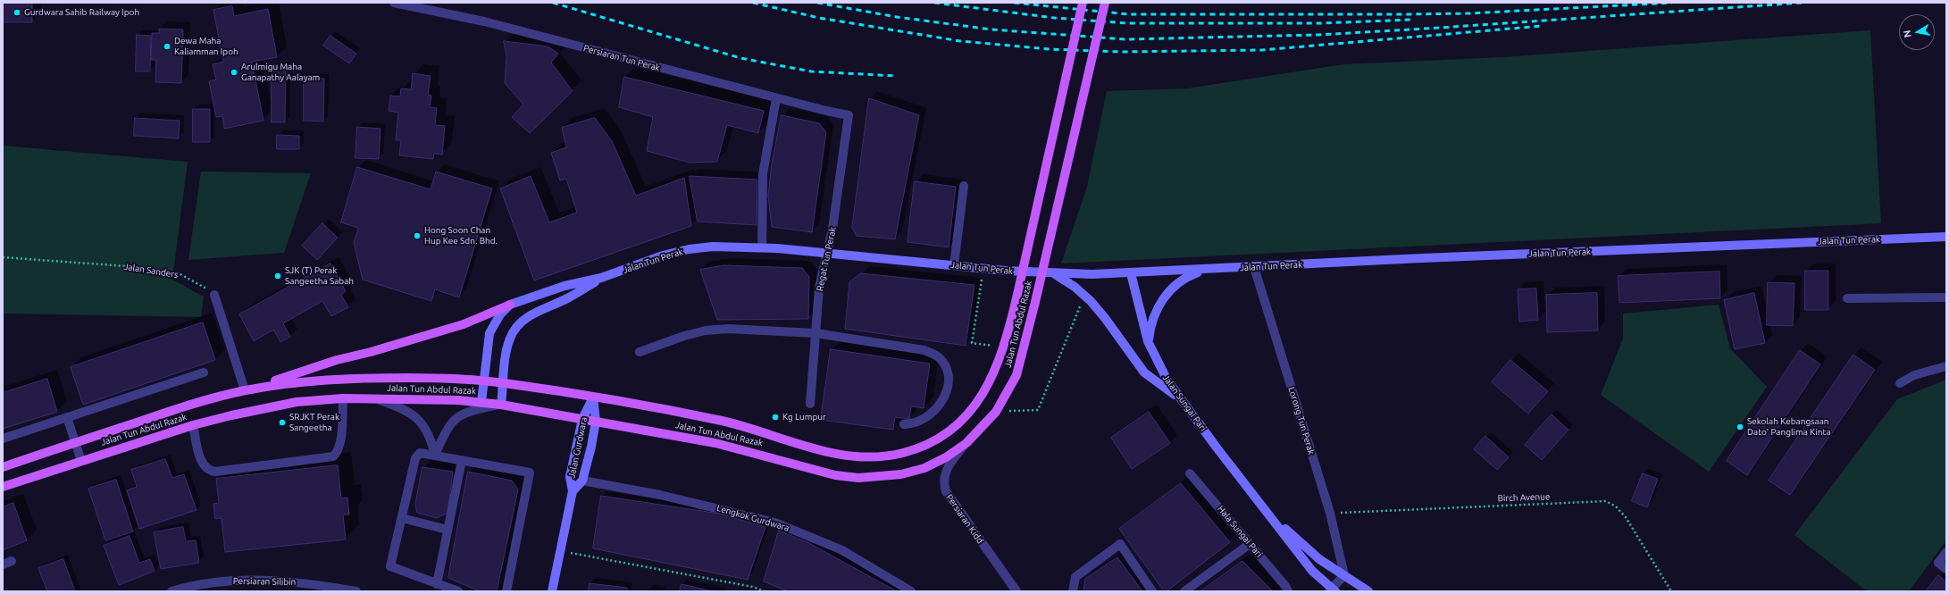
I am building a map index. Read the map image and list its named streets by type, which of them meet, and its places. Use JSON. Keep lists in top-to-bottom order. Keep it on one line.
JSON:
{"streets":{"main road":["Jalan Tun Perak","Jalan Tun Abdul Razak","Jalan Sungai Pari","Jalan Gurdwara"],"street":["Persiaran Tun Perak","Regat Tun Perak","Lorong Tun Perak","Lengkok Gurdwara","Persiaran Kidd","Hala Sungai Pari","Persiaran Silibin"],"path":["Jalan Sanders","Birch Avenue"]},"crossings":[["Persiaran Tun Perak","Regat Tun Perak"],["Jalan Tun Perak","Regat Tun Perak"],["Jalan Tun Perak","Jalan Tun Abdul Razak"],["Jalan Tun Perak","Jalan Sungai Pari"],["Jalan Tun Perak","Lorong Tun Perak"],["Jalan Tun Abdul Razak","Jalan Gurdwara"],["Jalan Tun Abdul Razak","Persiaran Kidd"],["Jalan Sungai Pari","Lorong Tun Perak"],["Lorong Tun Perak","Birch Avenue"],["Jalan Gurdwara","Lengkok Gurdwara"]],"places":["Gurdwara Sahib Railway Ipoh","Dewa Maha Kaliamman Ipoh","Arulmigu Maha Ganapathy Aalayam","Hong Soon Chan Hup Kee Sdn. Bhd.","SJK (T) Perak Sangeetha Sabah","Kg Lumpur","SRJKT Perak Sangeetha","Sekolah Kebangsaan Dato' Panglima Kinta"],"north":"left"}
